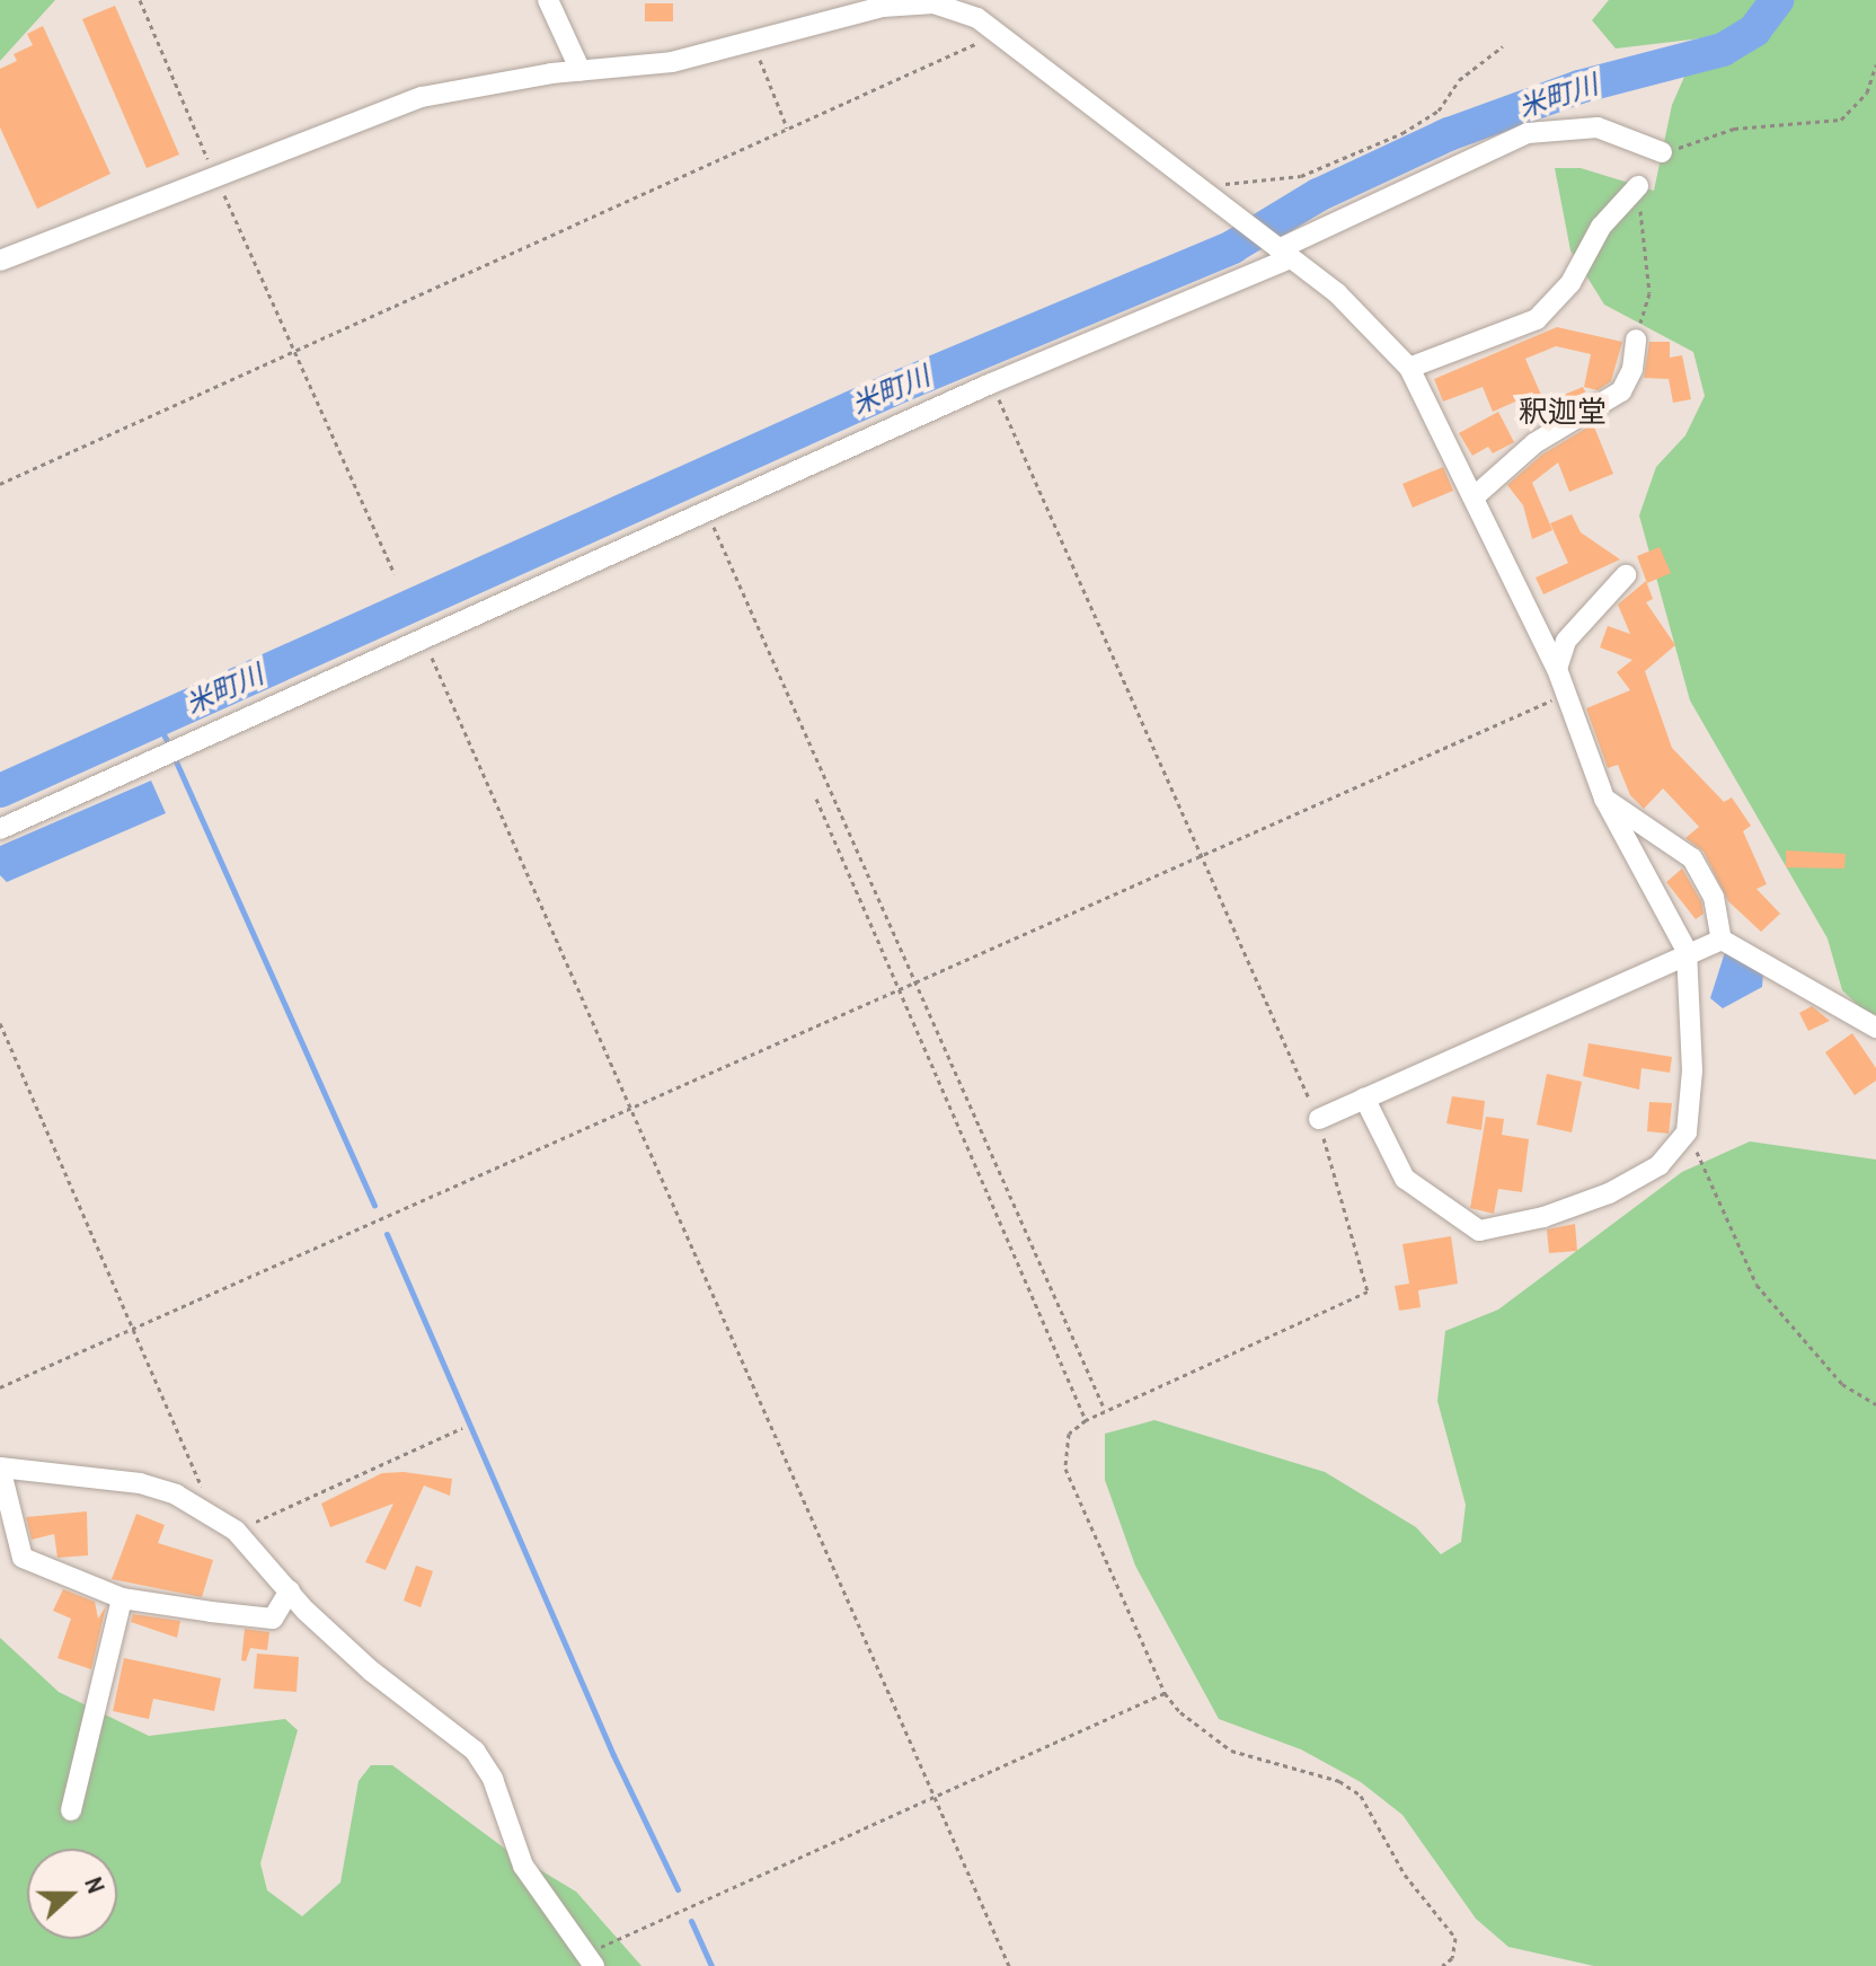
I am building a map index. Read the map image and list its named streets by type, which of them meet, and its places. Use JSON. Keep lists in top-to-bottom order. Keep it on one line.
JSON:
{"districts":["釈迦堂"],"water":["米町川"],"north":"right"}
